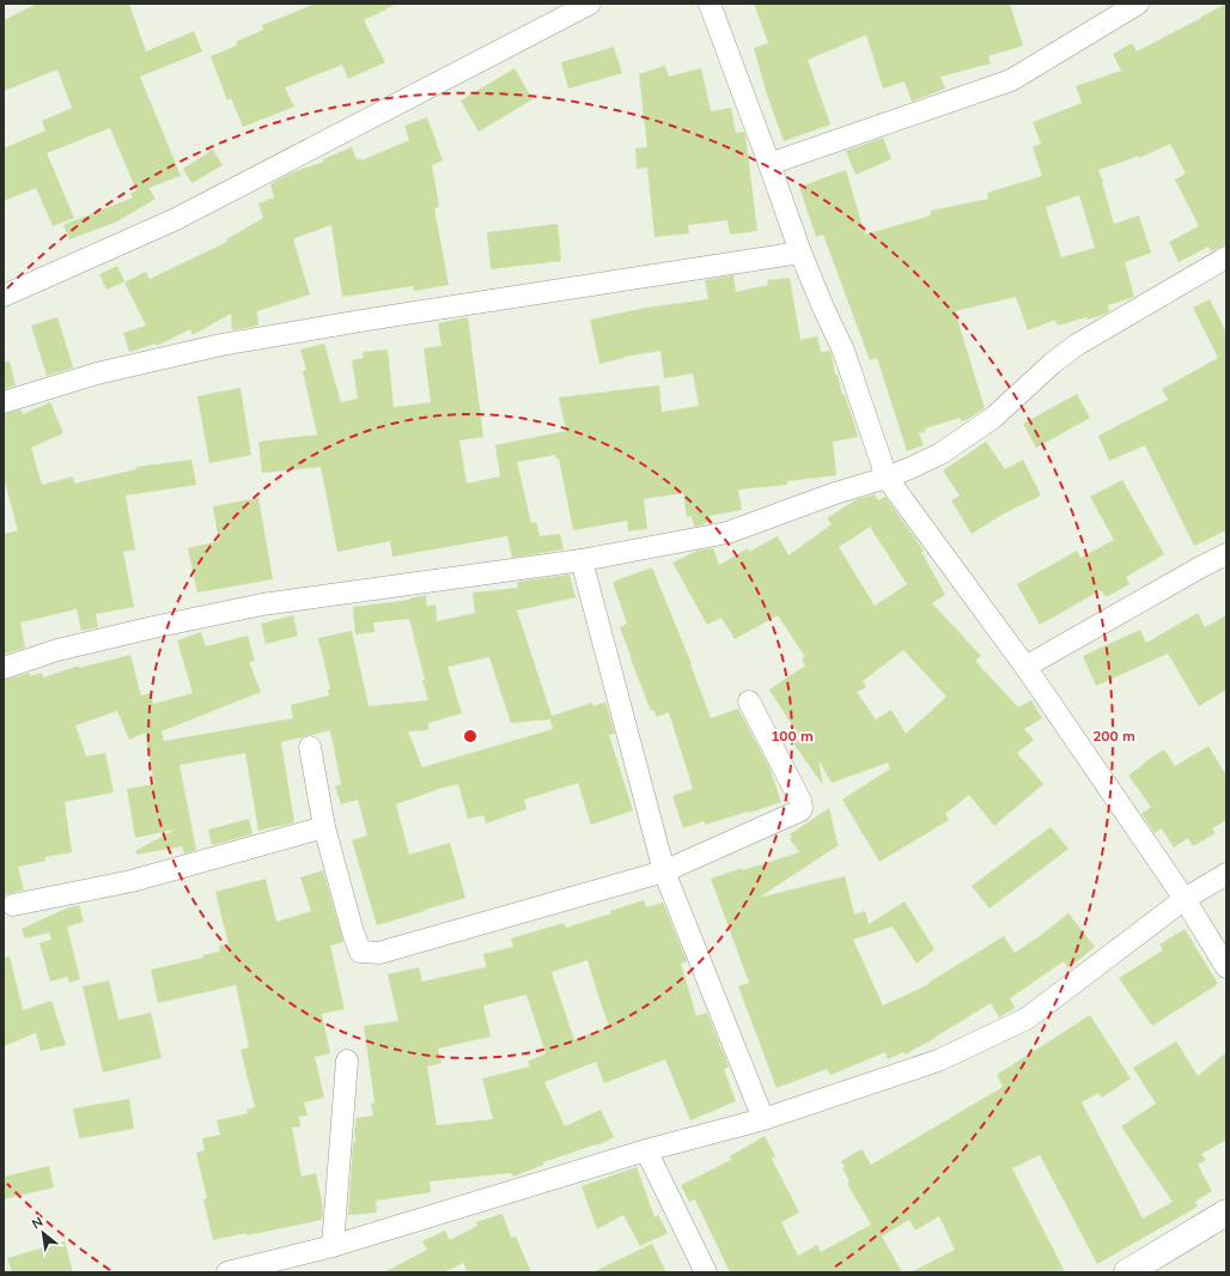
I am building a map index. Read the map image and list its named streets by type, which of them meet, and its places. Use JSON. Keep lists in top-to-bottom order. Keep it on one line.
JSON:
{"north":"top left","rings":["100 m","200 m"]}
